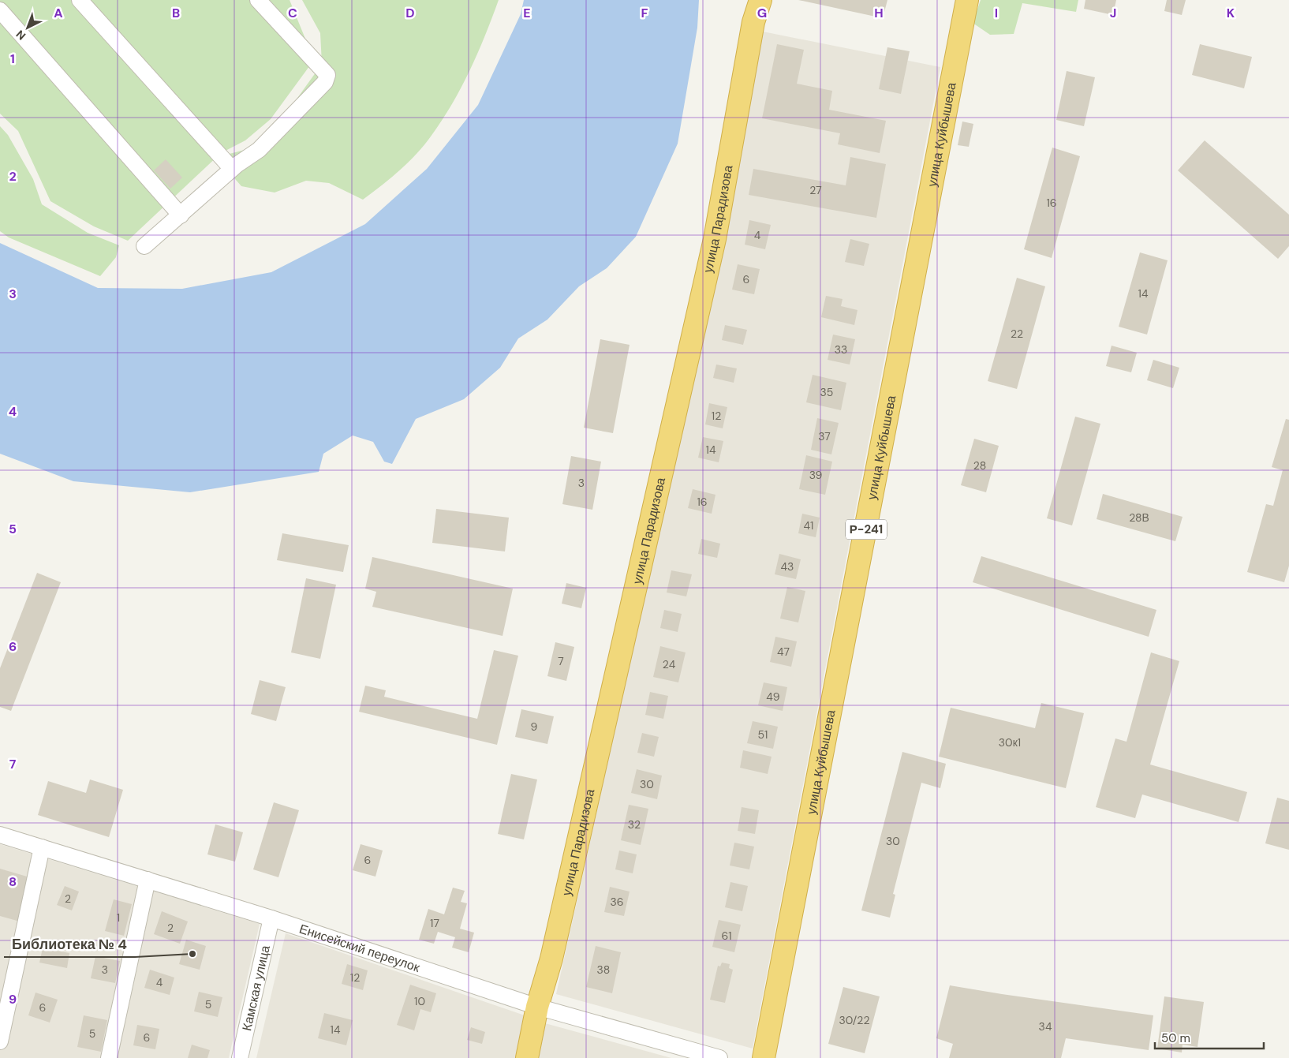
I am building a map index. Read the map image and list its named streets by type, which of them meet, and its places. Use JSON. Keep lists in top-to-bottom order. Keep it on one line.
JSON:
{"streets":{"highway":["улица Куйбышева","улица Парадизова","Р-241"],"street":["Енисейский переулок","Камская улица"]},"crossings":[["улица Парадизова","Енисейский переулок"],["Енисейский переулок","Камская улица"]],"places":["Библиотека № 4"],"house_numbers":["27","16","4","6","14","22","33","35","12","37","14","28","39","3","16","28В","41","43","47","7","24","49","9","51","30к1","30","32","30","6","2","36","1","17","2","61","3","38","12","4","10","5","6","30/22","34","14","5","6"],"scale_bar":"50 m","north":"bottom left","grid":{"columns":["A","B","C","D","E","F","G","H","I","J","K"],"rows":["1","2","3","4","5","6","7","8","9"]}}
